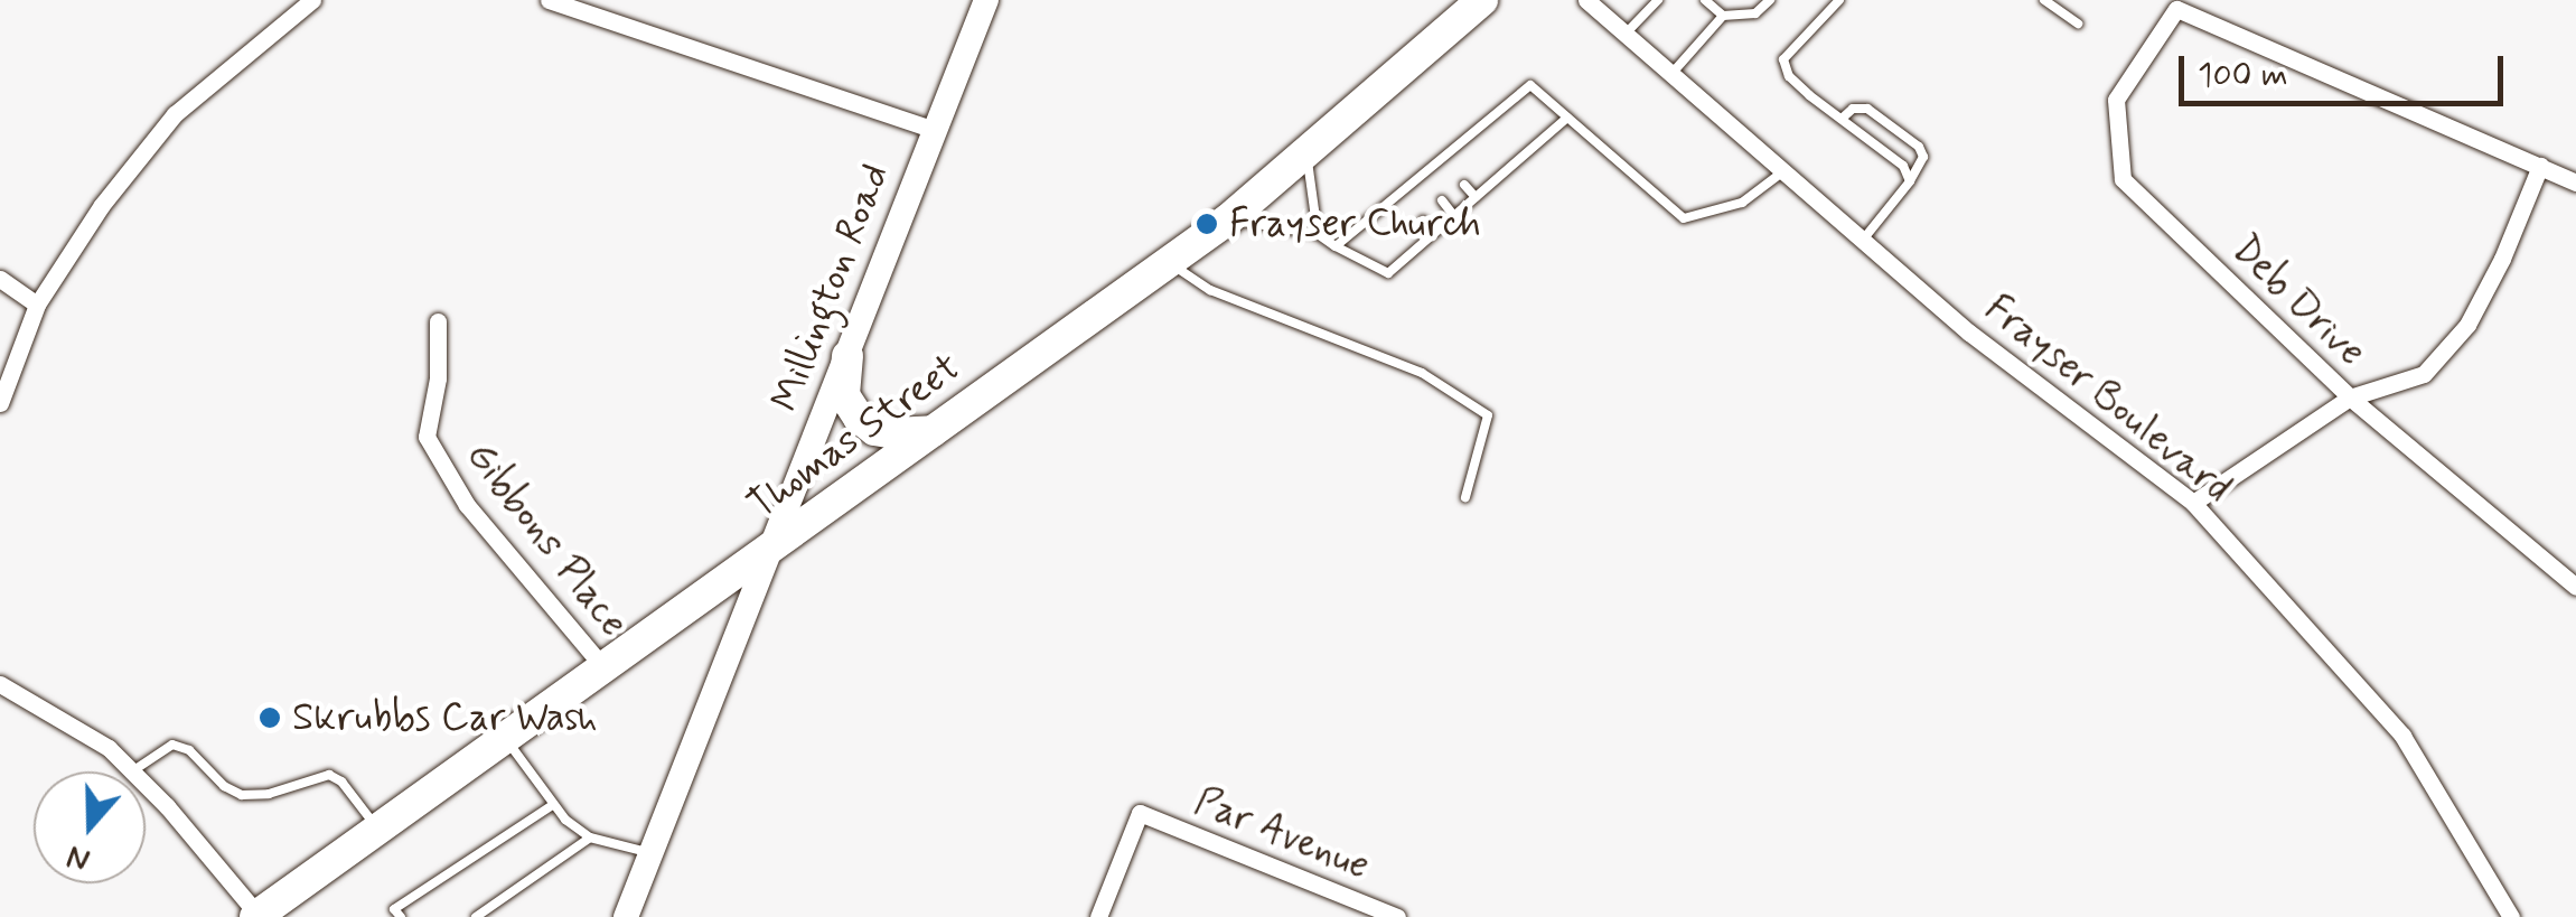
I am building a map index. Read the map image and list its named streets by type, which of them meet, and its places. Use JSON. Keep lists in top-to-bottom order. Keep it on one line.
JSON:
{"streets":{"highway":["Thomas Street"],"main road":["Millington Road"],"street":["Deb Drive","Frayser Boulevard","Gibbons Place","Par Avenue"]},"crossings":[["Millington Road","Thomas Street"],["Thomas Street","Gibbons Place"]],"places":["Frayser Church","Skrubbs Car Wash"],"scale_bar":"100 m","north":"bottom"}
